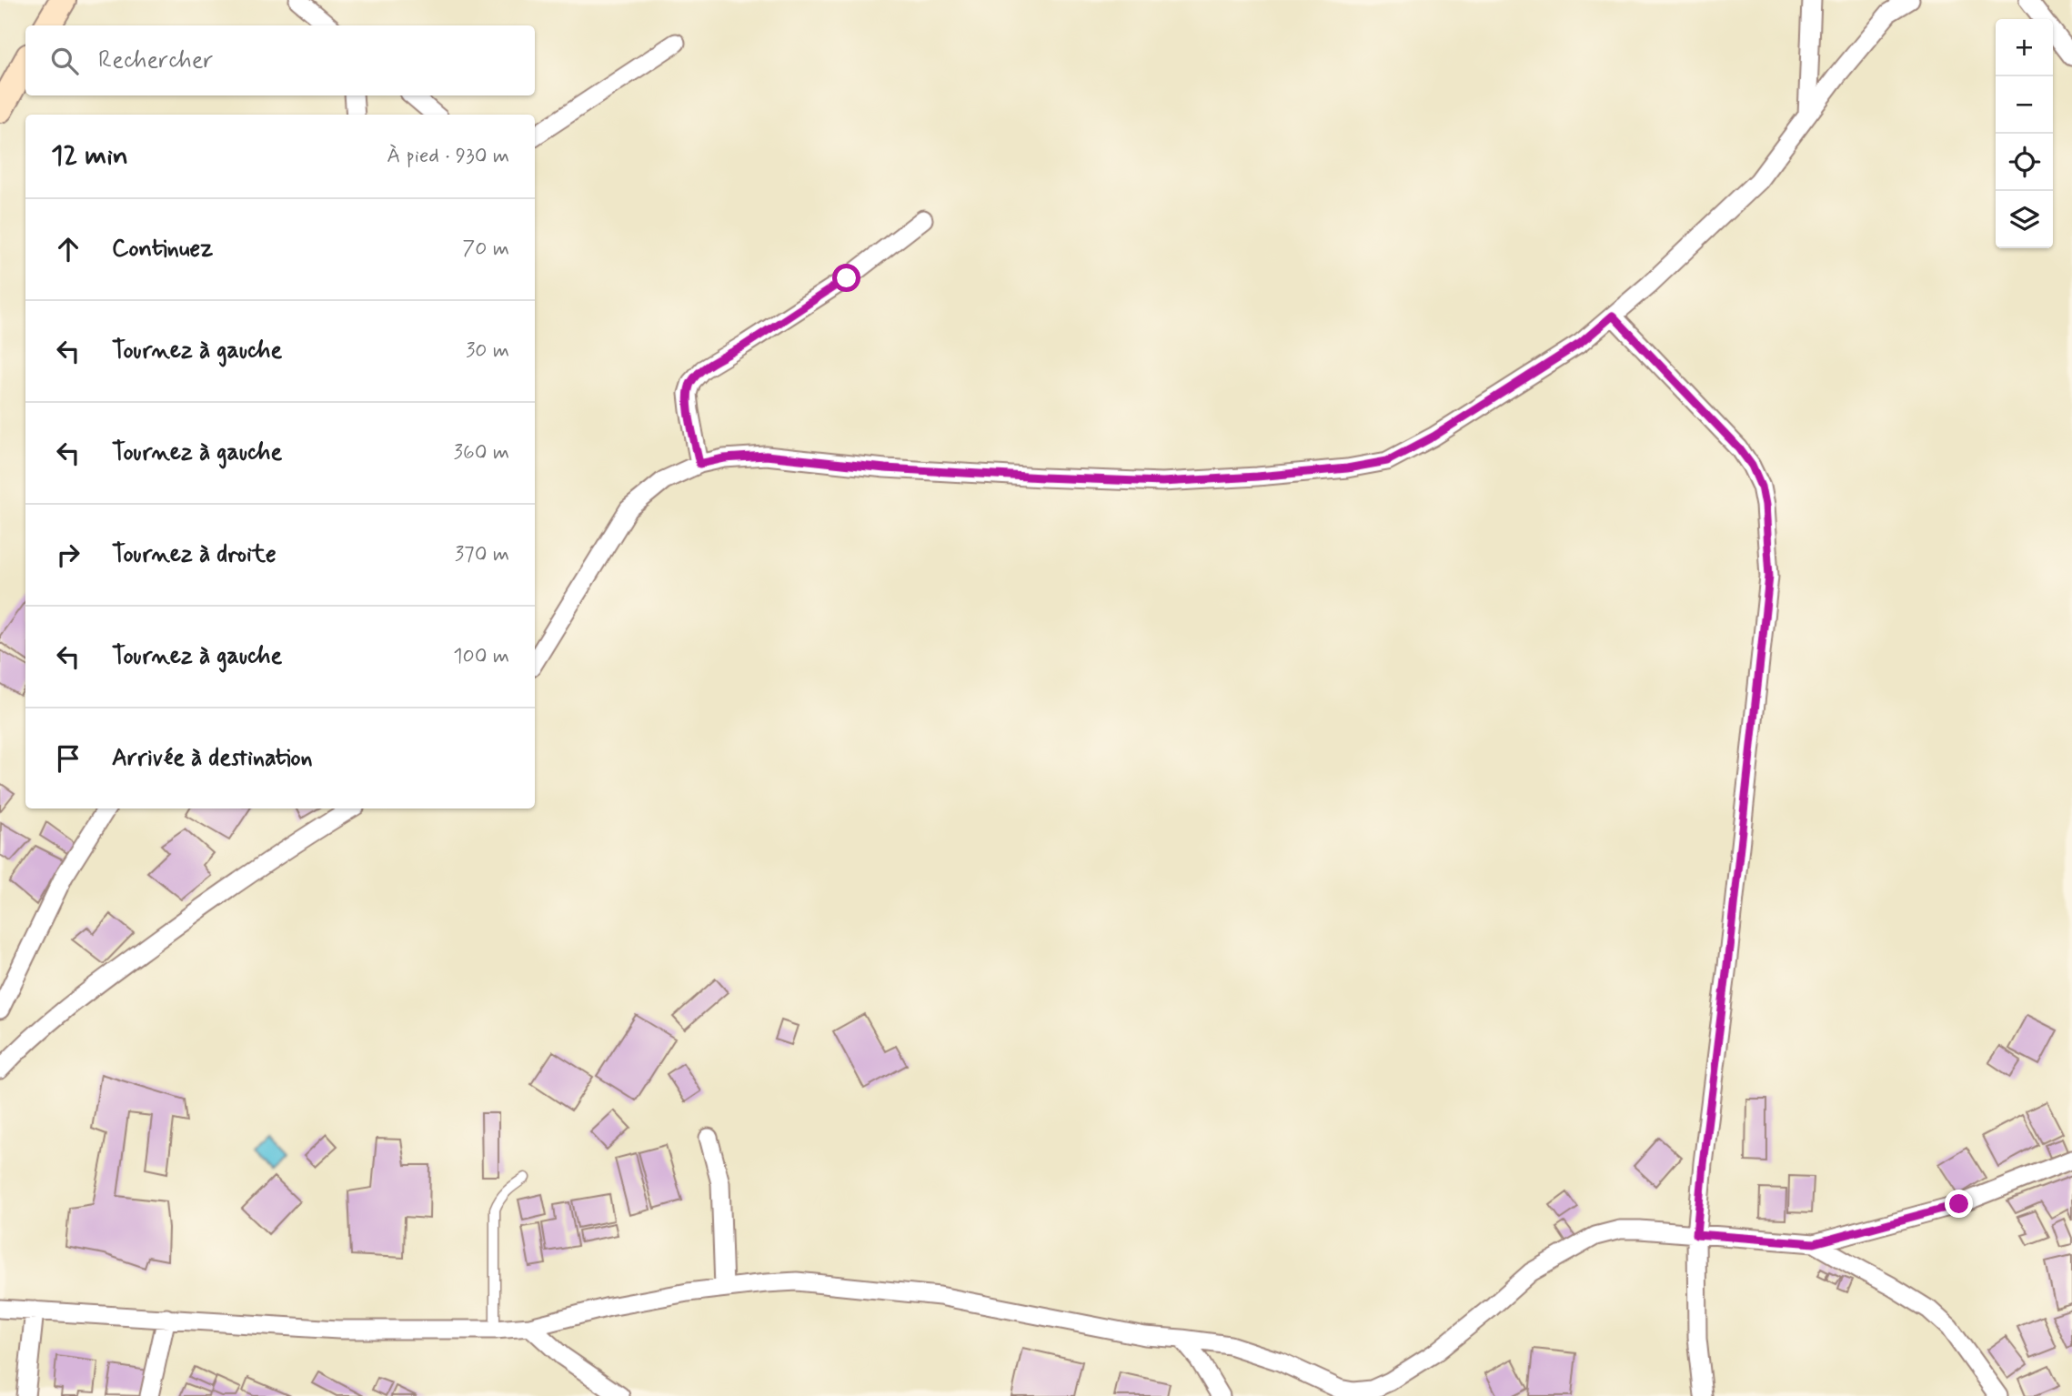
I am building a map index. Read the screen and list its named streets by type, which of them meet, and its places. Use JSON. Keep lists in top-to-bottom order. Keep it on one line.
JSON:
{"page":{"map_buttons":["+","−"],"search":"Rechercher","heading":["12 min","À pied · 930 m"],"list":[["Continuez","70 m"],["Tournez à gauche","30 m"],["Tournez à gauche","360 m"],["Tournez à droite","370 m"],["Tournez à gauche","100 m"],"Arrivée à destination"]}}
